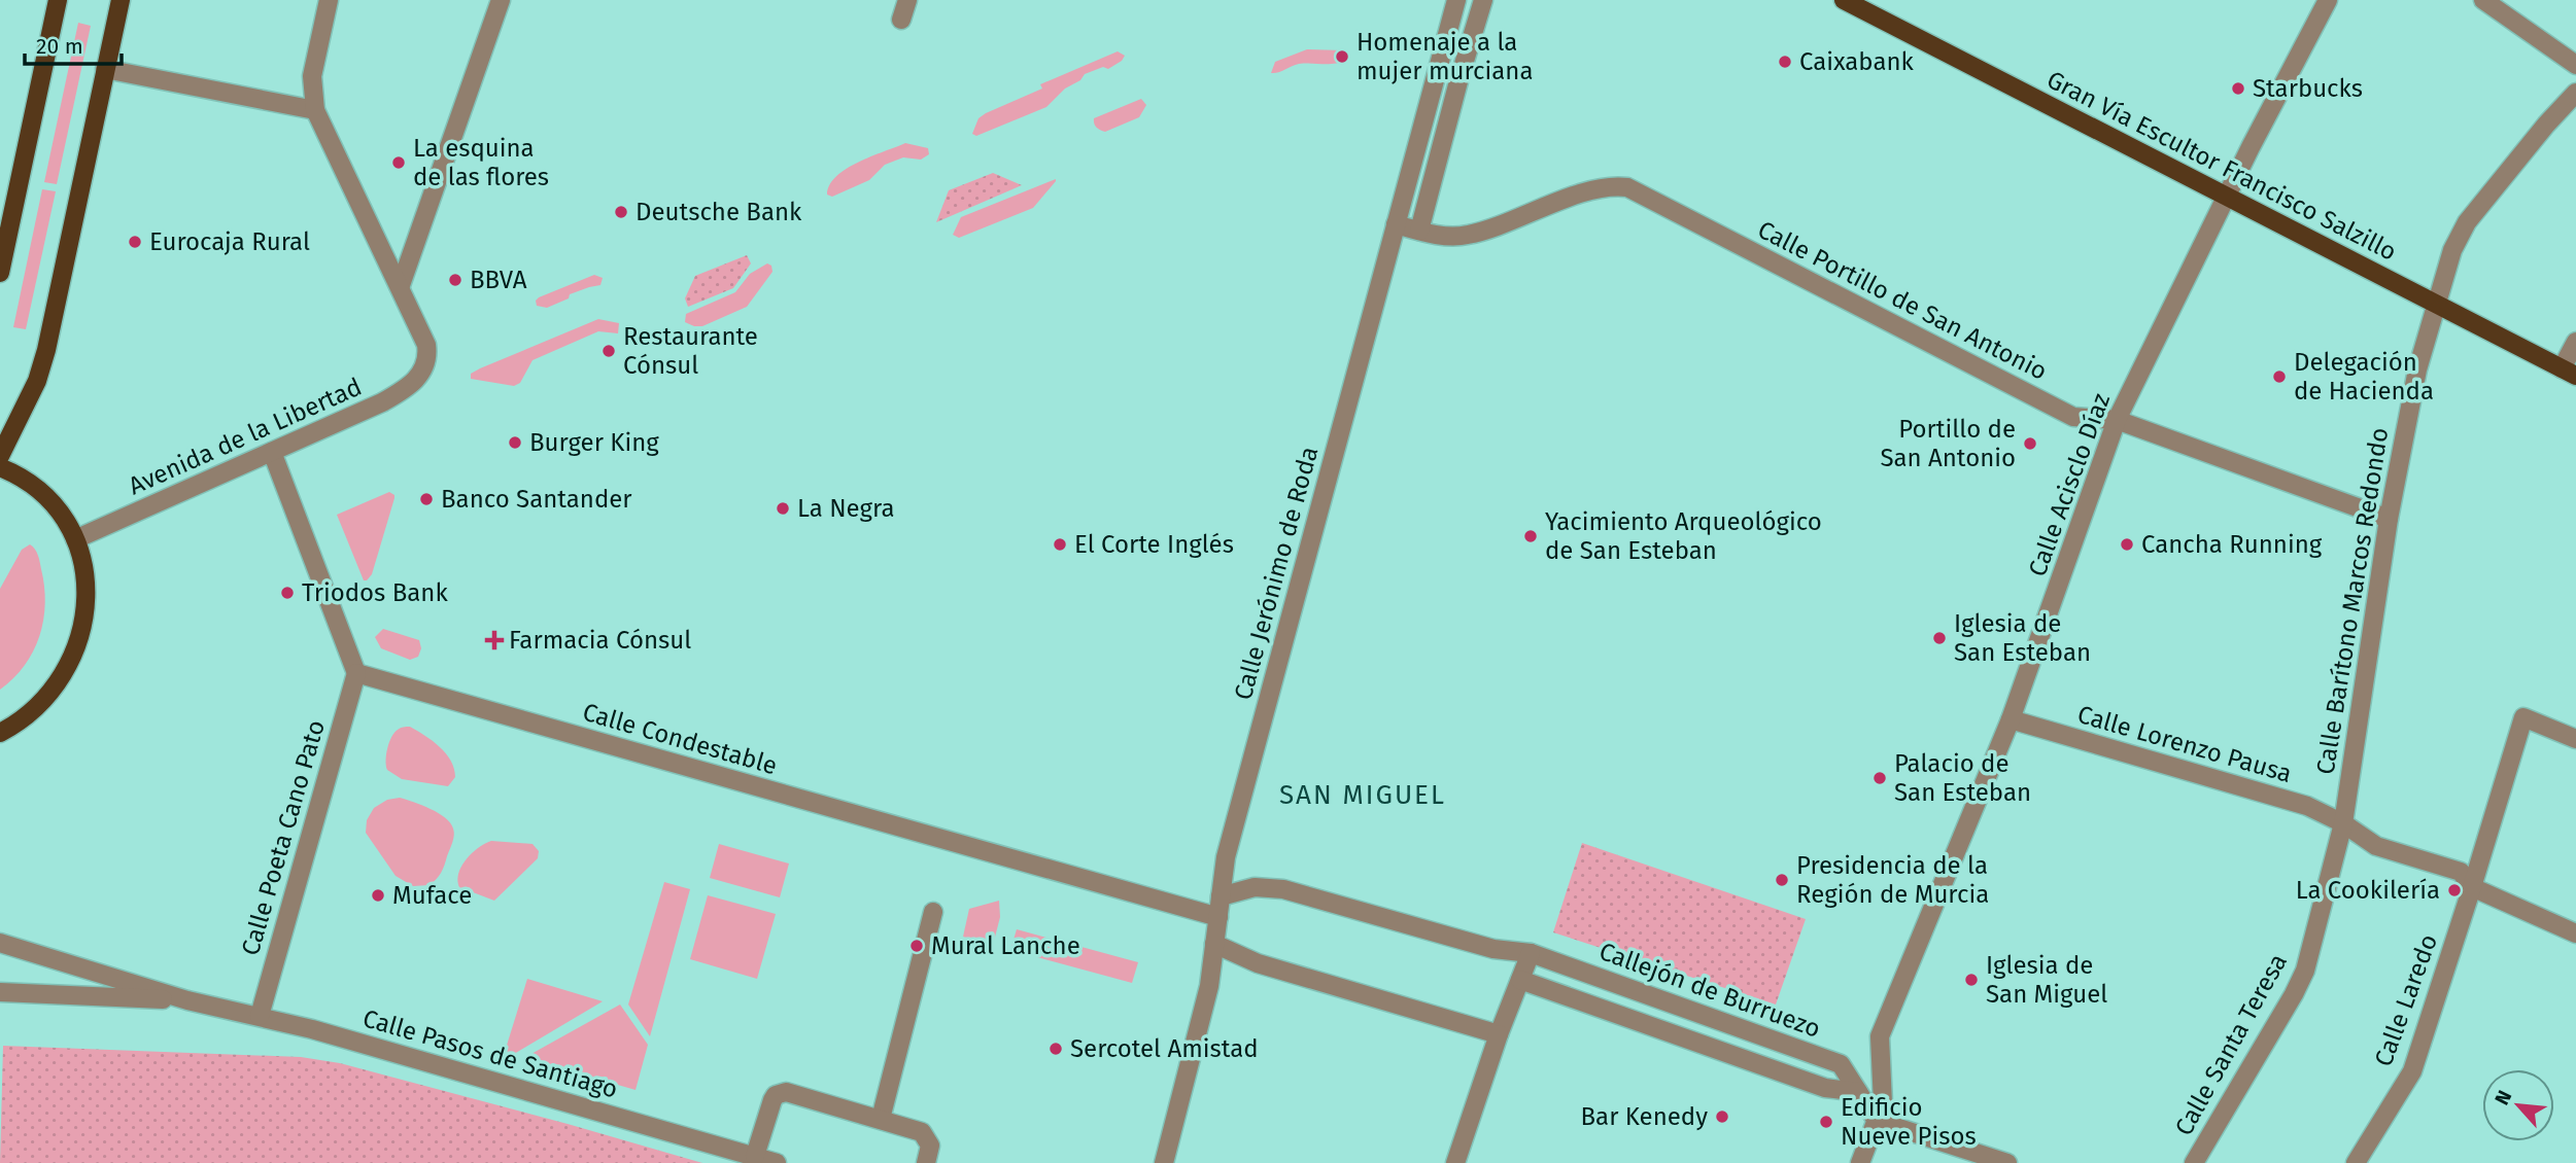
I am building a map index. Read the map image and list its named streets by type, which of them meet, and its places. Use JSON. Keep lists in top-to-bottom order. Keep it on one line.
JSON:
{"streets":{"main road":["Gran Vía Escultor Francisco Salzillo"],"street":["Calle Portillo de San Antonio","Avenida de la Libertad","Calle Acisclo Díaz","Calle Jerónimo de Roda","Calle Barítono Marcos Redondo","Calle Condestable","Calle Lorenzo Pausa","Calle Poeta Cano Pato","Callejón de Burruezo","Calle Laredo","Calle Santa Teresa","Calle Pasos de Santiago"]},"crossings":[["Gran Vía Escultor Francisco Salzillo","Calle Acisclo Díaz"],["Gran Vía Escultor Francisco Salzillo","Calle Barítono Marcos Redondo"],["Calle Portillo de San Antonio","Calle Acisclo Díaz"],["Calle Portillo de San Antonio","Calle Jerónimo de Roda"],["Calle Portillo de San Antonio","Calle Barítono Marcos Redondo"],["Calle Acisclo Díaz","Calle Lorenzo Pausa"],["Calle Acisclo Díaz","Callejón de Burruezo"],["Calle Jerónimo de Roda","Calle Condestable"],["Calle Jerónimo de Roda","Callejón de Burruezo"],["Calle Barítono Marcos Redondo","Calle Lorenzo Pausa"],["Calle Barítono Marcos Redondo","Calle Santa Teresa"],["Calle Condestable","Calle Poeta Cano Pato"],["Calle Lorenzo Pausa","Calle Laredo"],["Calle Lorenzo Pausa","Calle Santa Teresa"],["Calle Poeta Cano Pato","Calle Pasos de Santiago"]],"districts":["SAN MIGUEL"],"places":{"other":["Homenaje a la mujer murciana","Caixabank","Starbucks","La esquina de las flores","Deutsche Bank","Eurocaja Rural","BBVA","Restaurante Cónsul","Delegación de Hacienda","Burger King","Portillo de San Antonio","Banco Santander","La Negra","Yacimiento Arqueológico de San Esteban","El Corte Inglés","Cancha Running","Triodos Bank","Iglesia de San Esteban","Palacio de San Esteban","Presidencia de la Región de Murcia","La Cookilería","Muface","Mural Lanche","Iglesia de San Miguel","Sercotel Amistad","Bar Kenedy","Edificio Nueve Pisos"],"health":["Farmacia Cónsul"]},"scale_bar":"20 m","north":"top left"}
